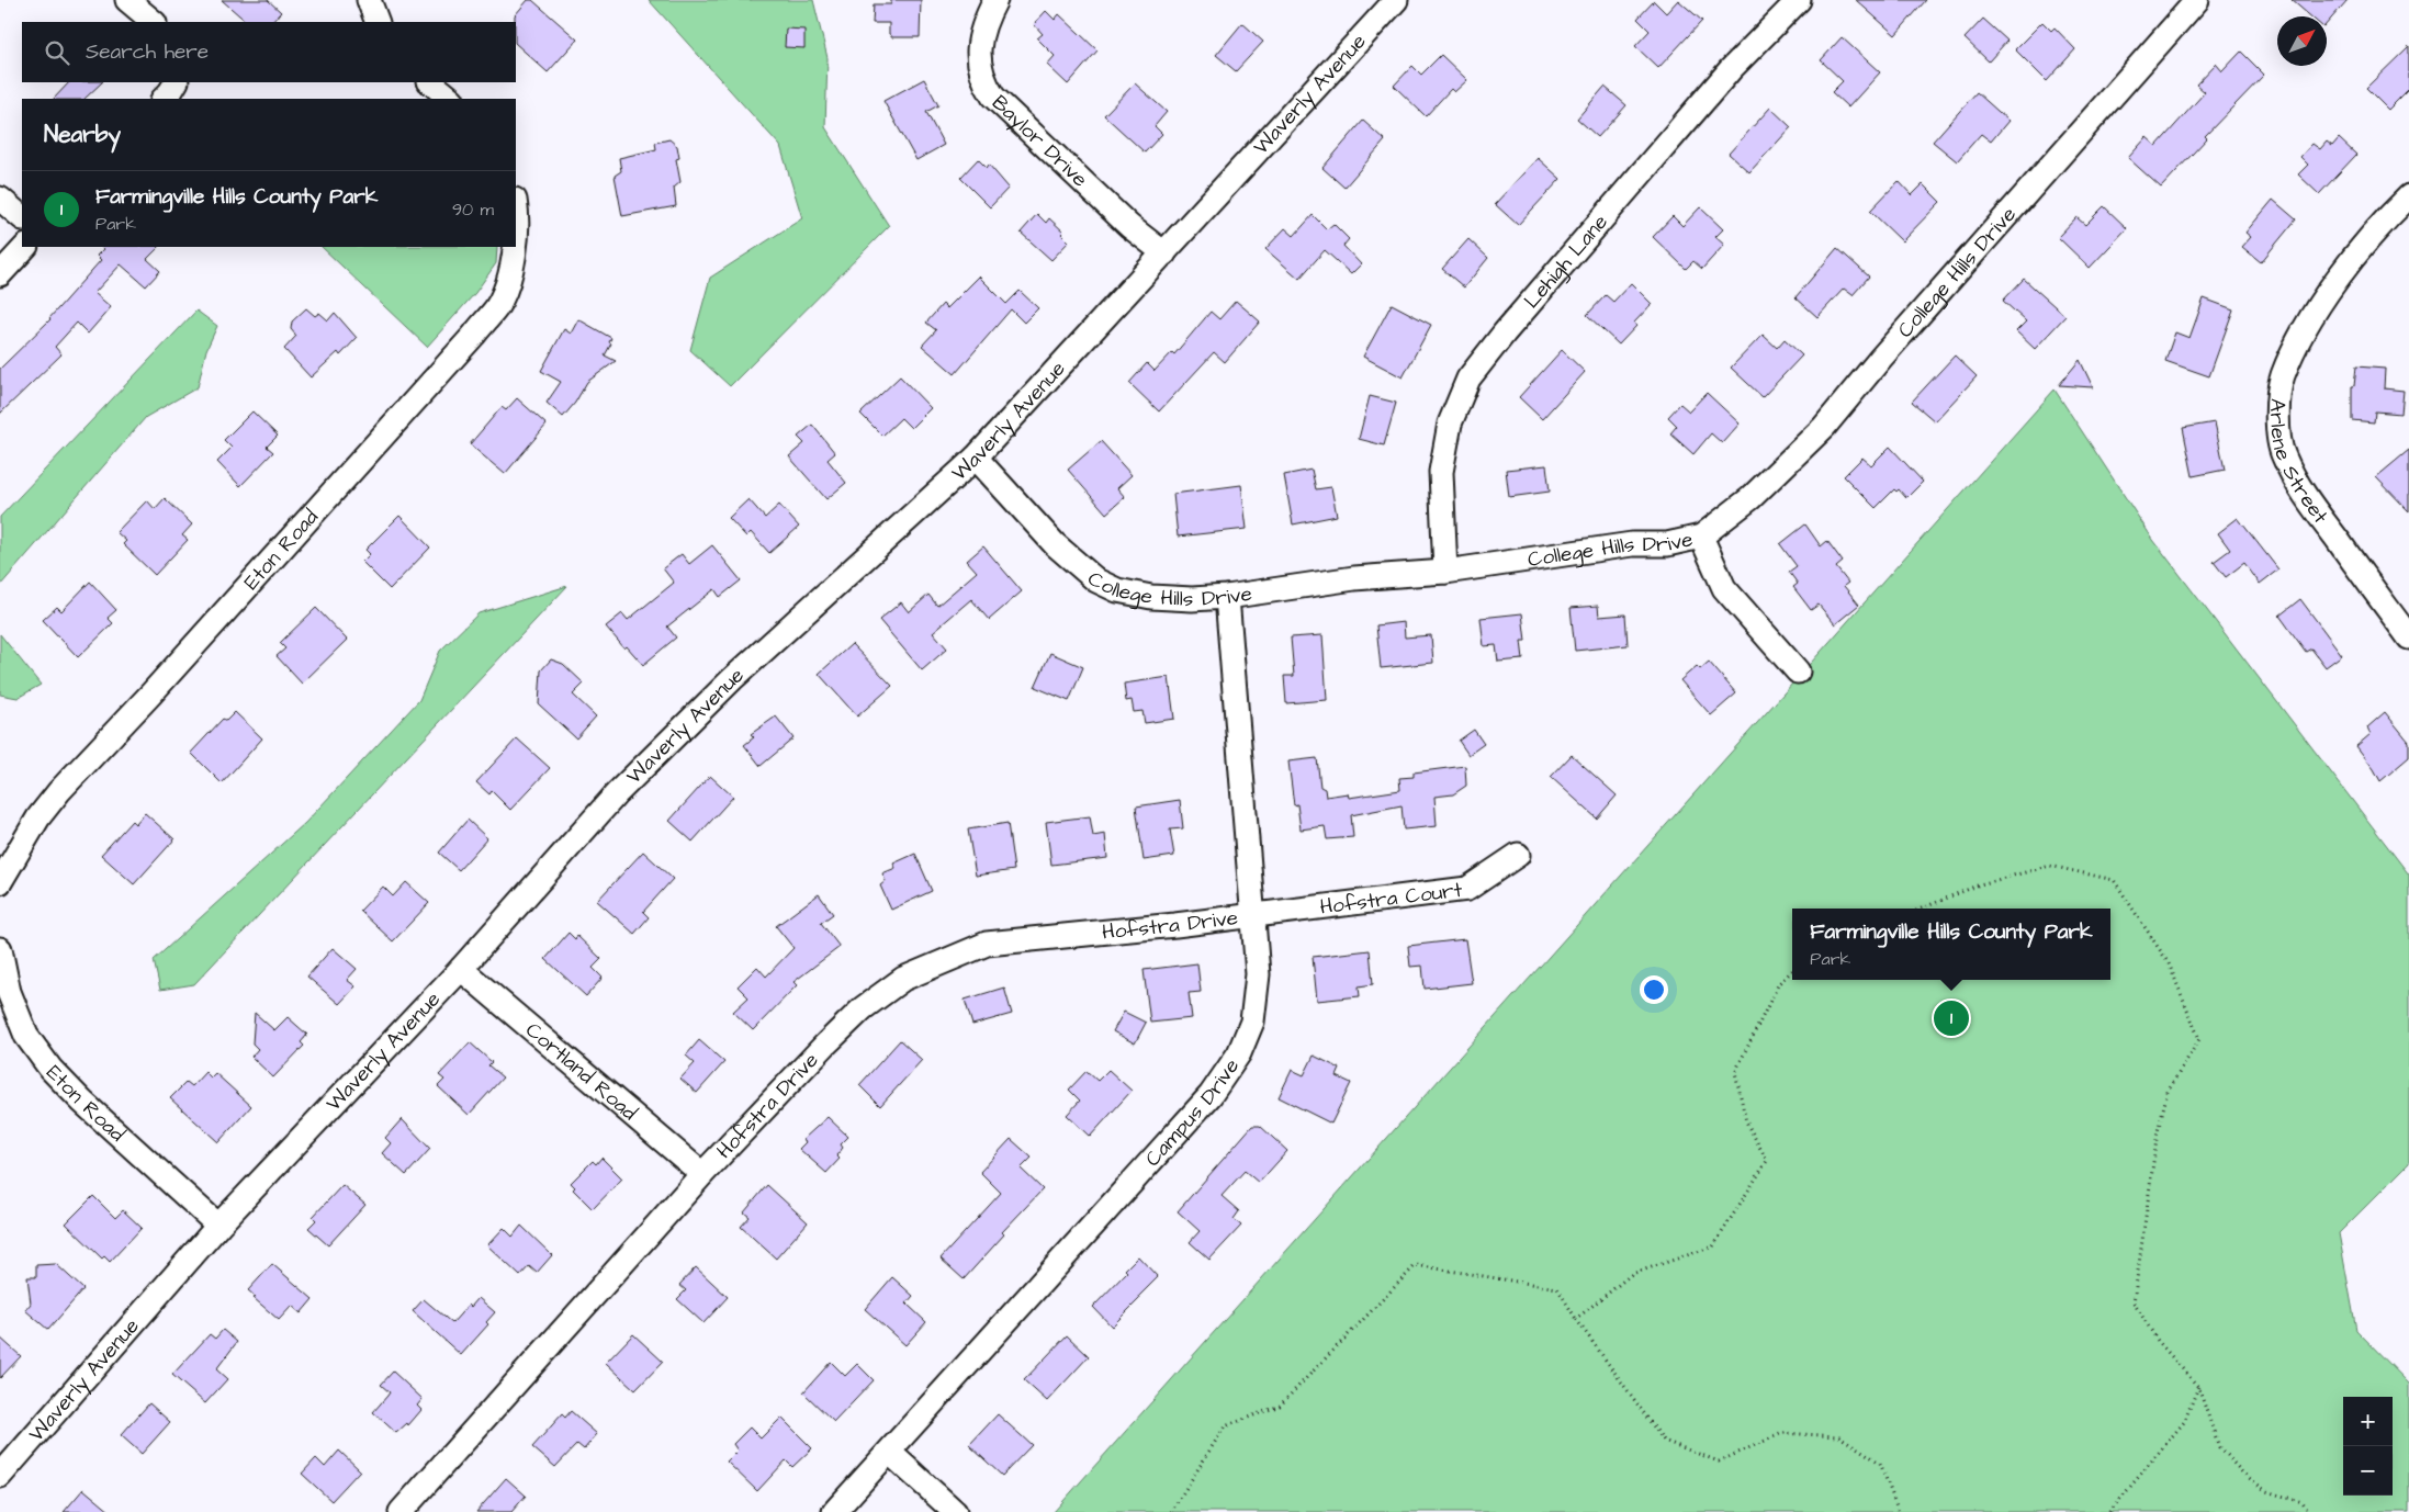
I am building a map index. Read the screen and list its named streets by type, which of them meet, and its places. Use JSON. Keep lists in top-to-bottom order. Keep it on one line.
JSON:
{"streets":{"street":["Waverly Avenue","Baylor Drive","Lehigh Lane","College Hills Drive","Arlene Street","Eton Road","Hofstra Court","Hofstra Drive","Cortland Road","Campus Drive"]},"crossings":[["Waverly Avenue","Baylor Drive"],["Waverly Avenue","College Hills Drive"],["Waverly Avenue","Eton Road"],["Waverly Avenue","Cortland Road"],["Lehigh Lane","College Hills Drive"],["College Hills Drive","Campus Drive"],["Hofstra Court","Hofstra Drive"],["Hofstra Court","Campus Drive"],["Hofstra Drive","Cortland Road"],["Hofstra Drive","Campus Drive"]],"north":"top right","page":{"search":"Search here","heading":"Nearby","list":[{"mark":"1","name":"Farmingville Hills County Park","note":"Park","value":"90 m"}],"popup":["Farmingville Hills County Park","Park"],"pins":"1","map_buttons":["+","−"]}}
